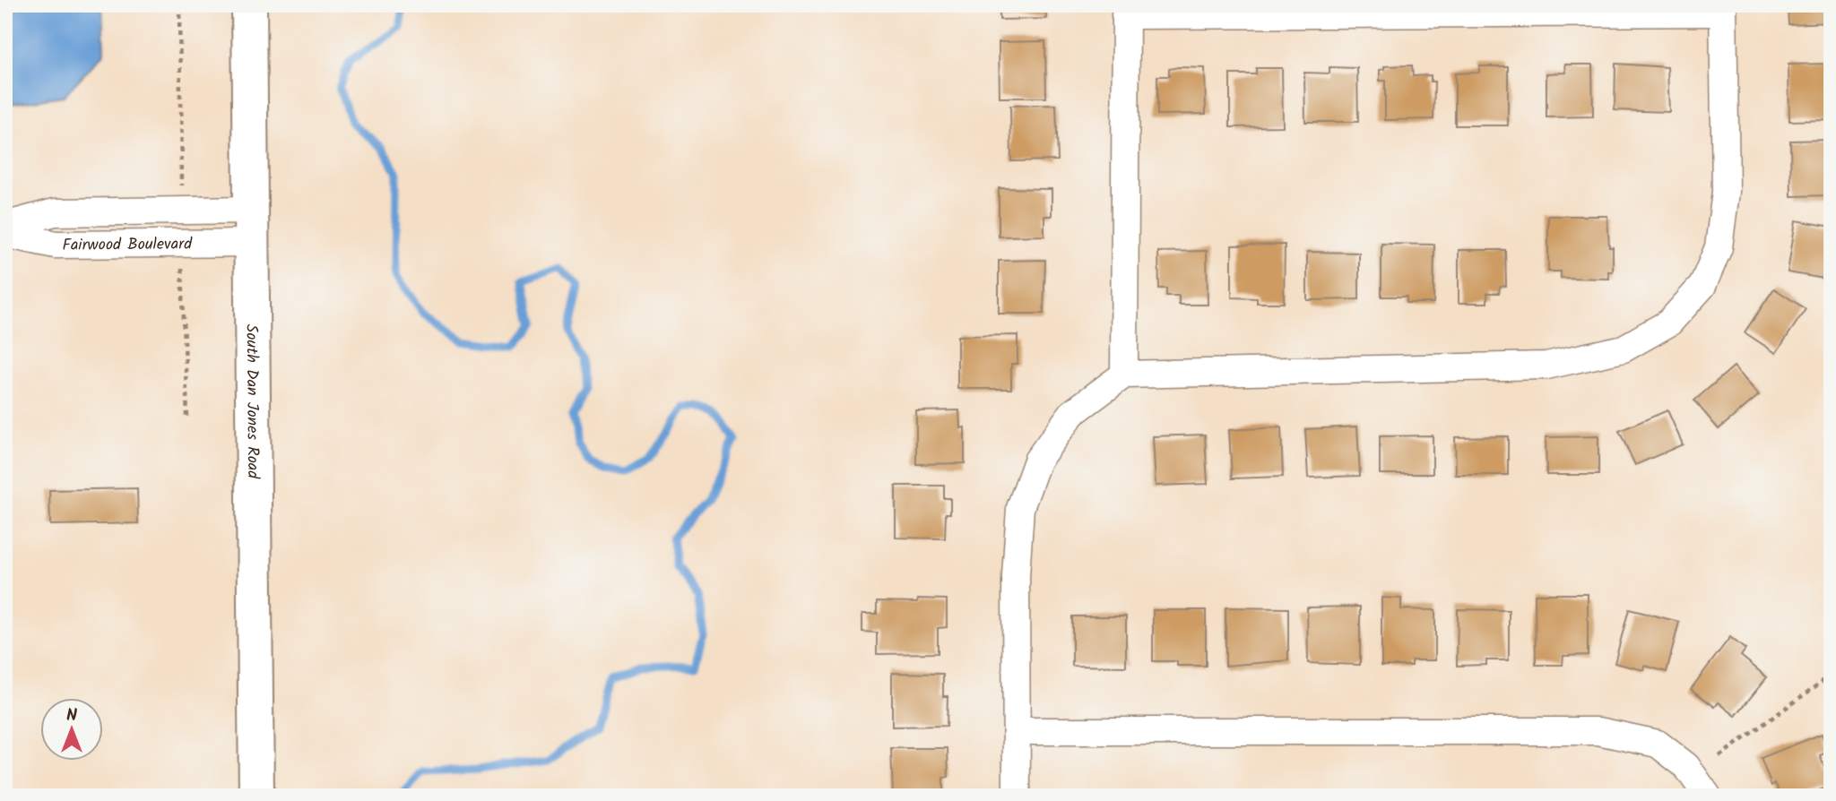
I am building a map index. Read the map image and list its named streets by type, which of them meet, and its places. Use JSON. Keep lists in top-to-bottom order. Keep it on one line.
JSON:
{"streets":{"main road":["South Dan Jones Road"],"street":["Fairwood Boulevard"]},"crossings":[["Fairwood Boulevard","South Dan Jones Road"]],"north":"top"}
